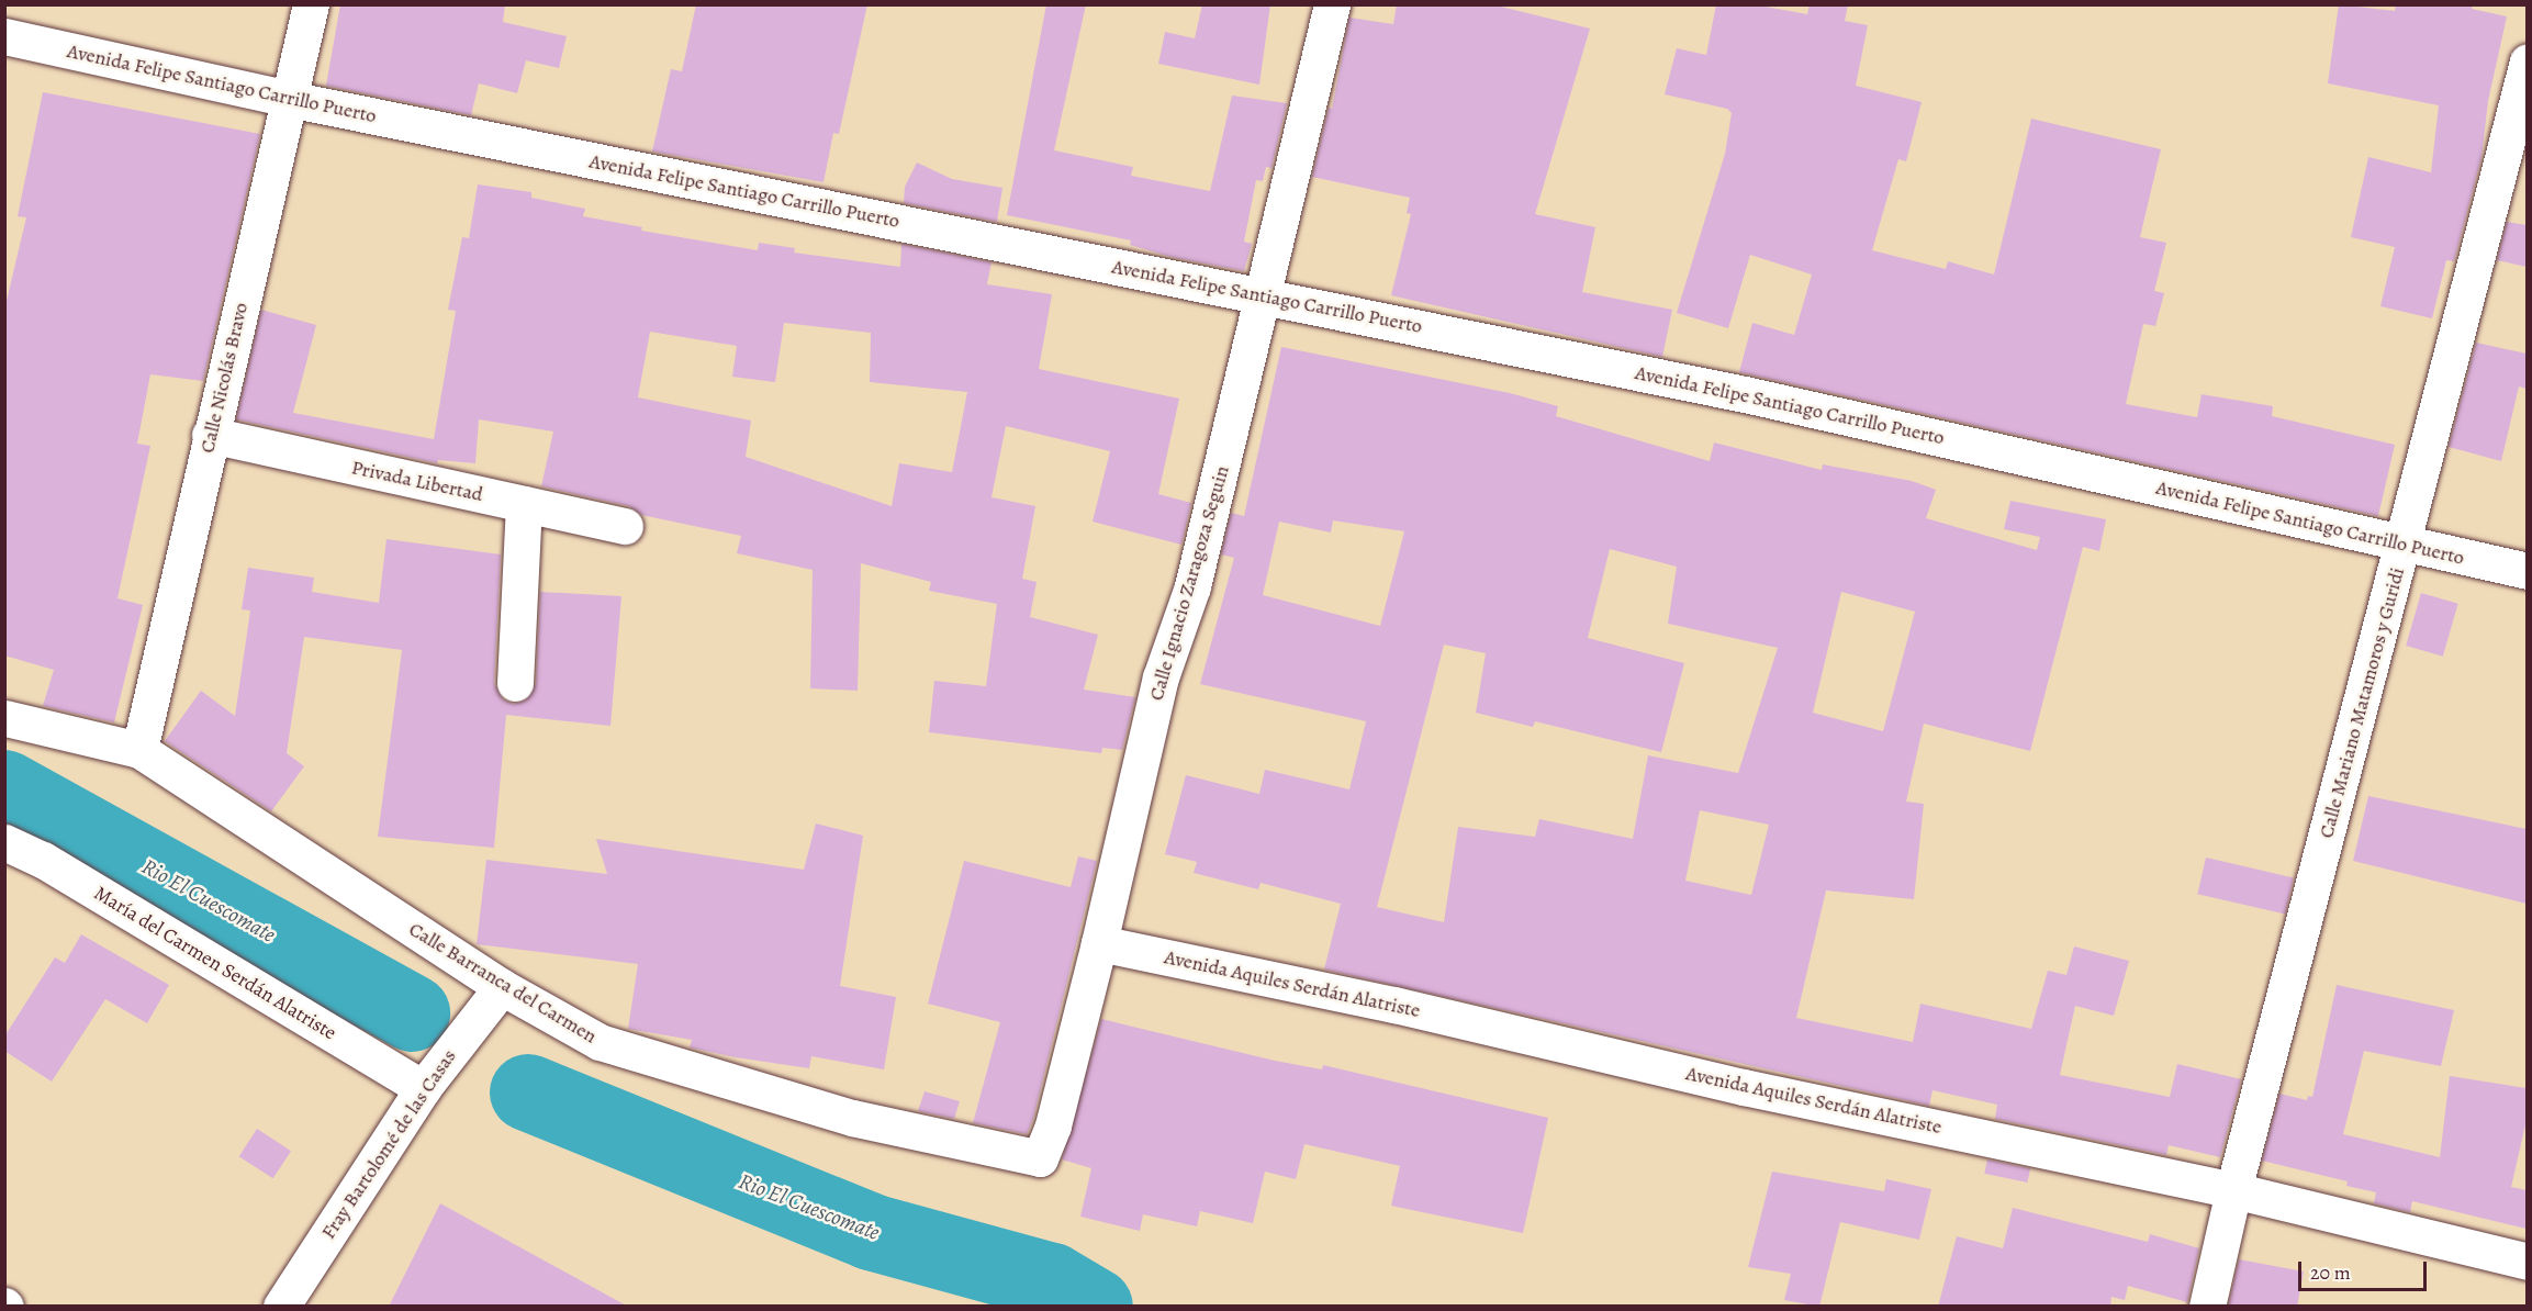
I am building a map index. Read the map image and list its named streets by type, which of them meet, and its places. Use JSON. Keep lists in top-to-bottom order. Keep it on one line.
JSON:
{"streets":{"street":["Avenida Felipe Santiago Carrillo Puerto","Calle Nicolás Bravo","Privada Libertad","Calle Ignacio Zaragoza Seguin","Calle Mariano Matamoros y Guridi","María del Carmen Serdán Alatriste","Calle Barranca del Carmen","Avenida Aquiles Serdán Alatriste","Fray Bartolomé de las Casas"]},"crossings":[["Avenida Felipe Santiago Carrillo Puerto","Calle Nicolás Bravo"],["Avenida Felipe Santiago Carrillo Puerto","Calle Ignacio Zaragoza Seguin"],["Avenida Felipe Santiago Carrillo Puerto","Calle Mariano Matamoros y Guridi"],["Calle Nicolás Bravo","Privada Libertad"],["Calle Nicolás Bravo","Calle Barranca del Carmen"],["Calle Ignacio Zaragoza Seguin","Calle Barranca del Carmen"],["Calle Ignacio Zaragoza Seguin","Avenida Aquiles Serdán Alatriste"],["Calle Mariano Matamoros y Guridi","Avenida Aquiles Serdán Alatriste"],["María del Carmen Serdán Alatriste","Fray Bartolomé de las Casas"],["Calle Barranca del Carmen","Fray Bartolomé de las Casas"]],"water":["Rio El Cuescomate"],"scale_bar":"20 m"}
